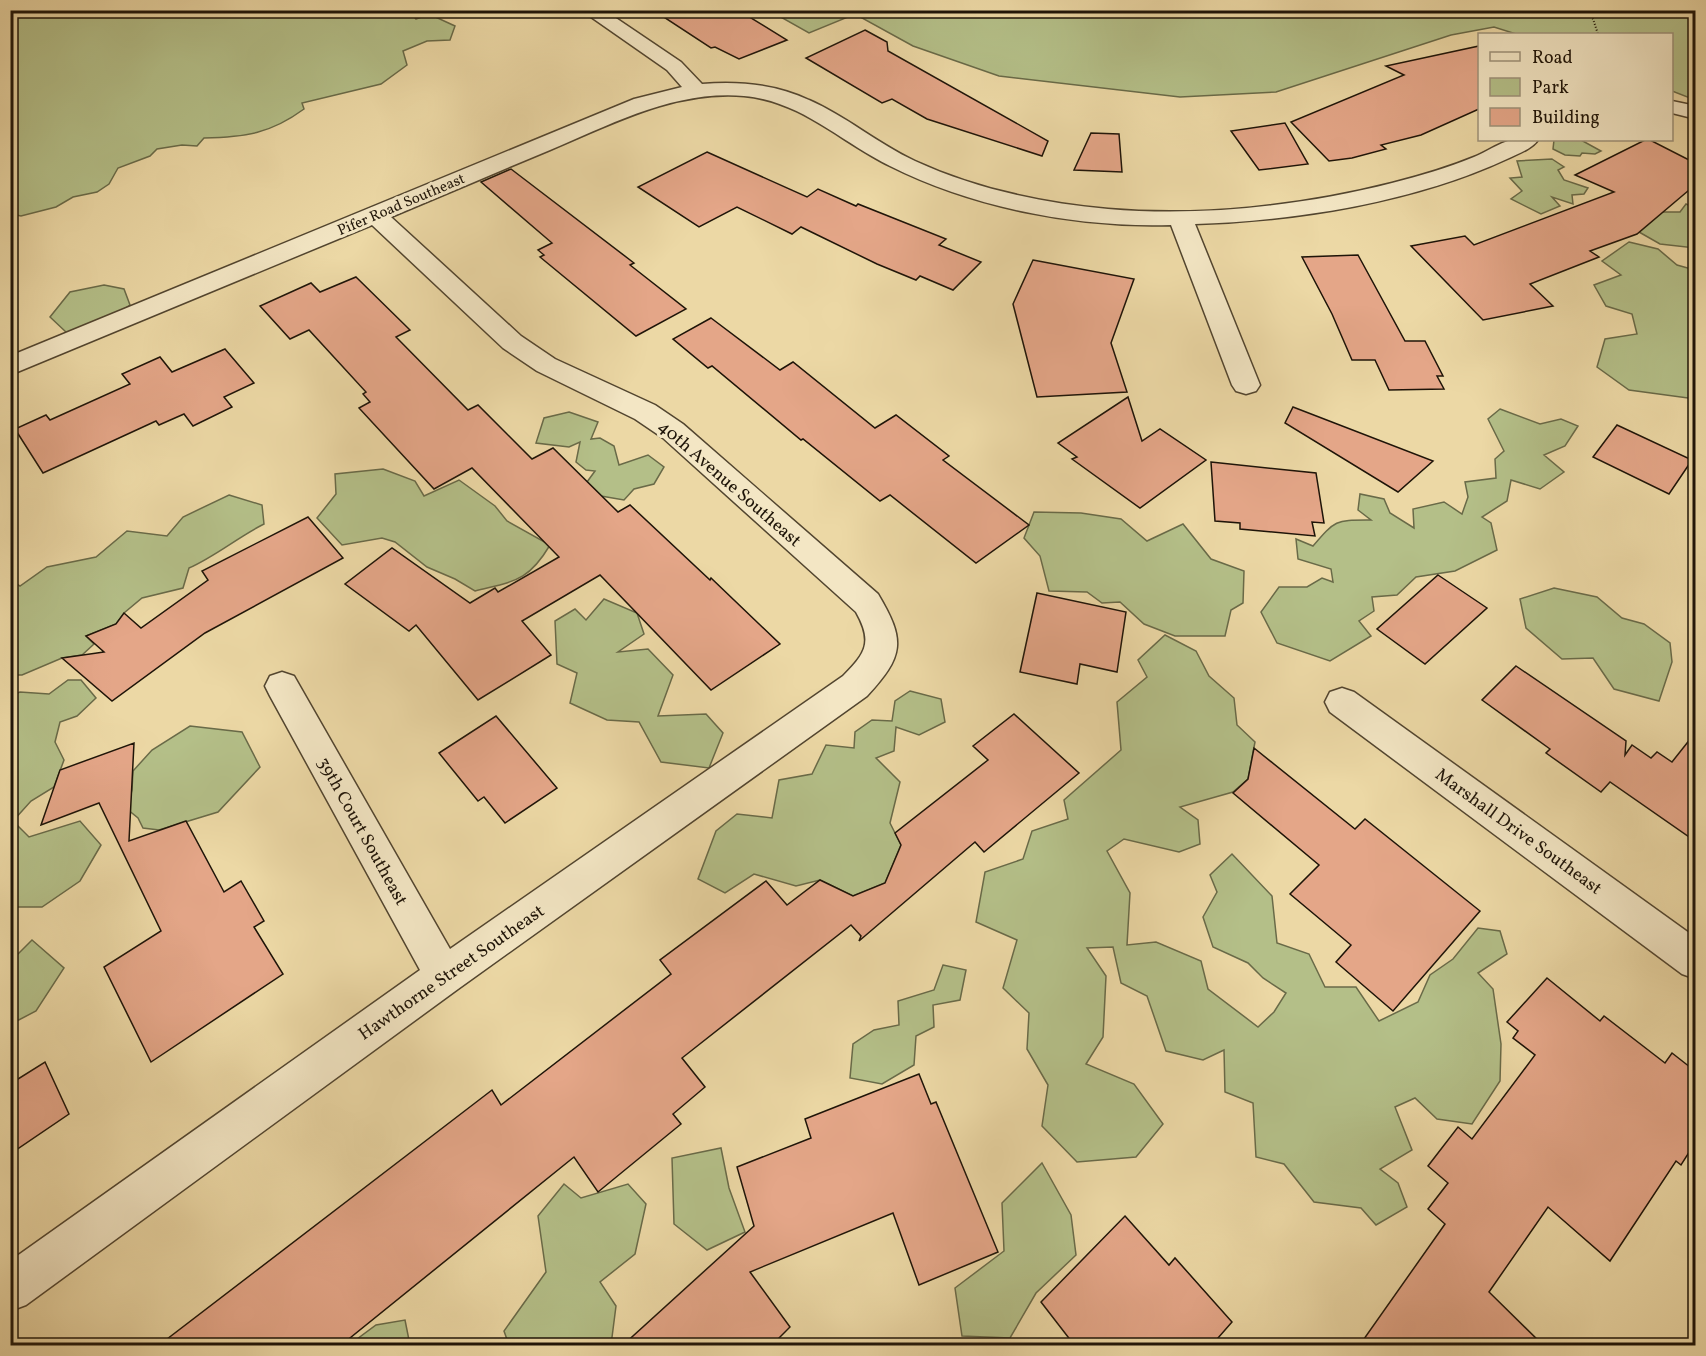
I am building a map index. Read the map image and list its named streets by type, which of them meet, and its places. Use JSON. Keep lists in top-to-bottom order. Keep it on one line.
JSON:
{"streets":{"street":["Pifer Road Southeast","40th Avenue Southeast","39th Court Southeast","Marshall Drive Southeast","Hawthorne Street Southeast"]},"crossings":[["Pifer Road Southeast","40th Avenue Southeast"],["40th Avenue Southeast","Hawthorne Street Southeast"],["39th Court Southeast","Hawthorne Street Southeast"]],"legend":["Road","Park","Building"]}
